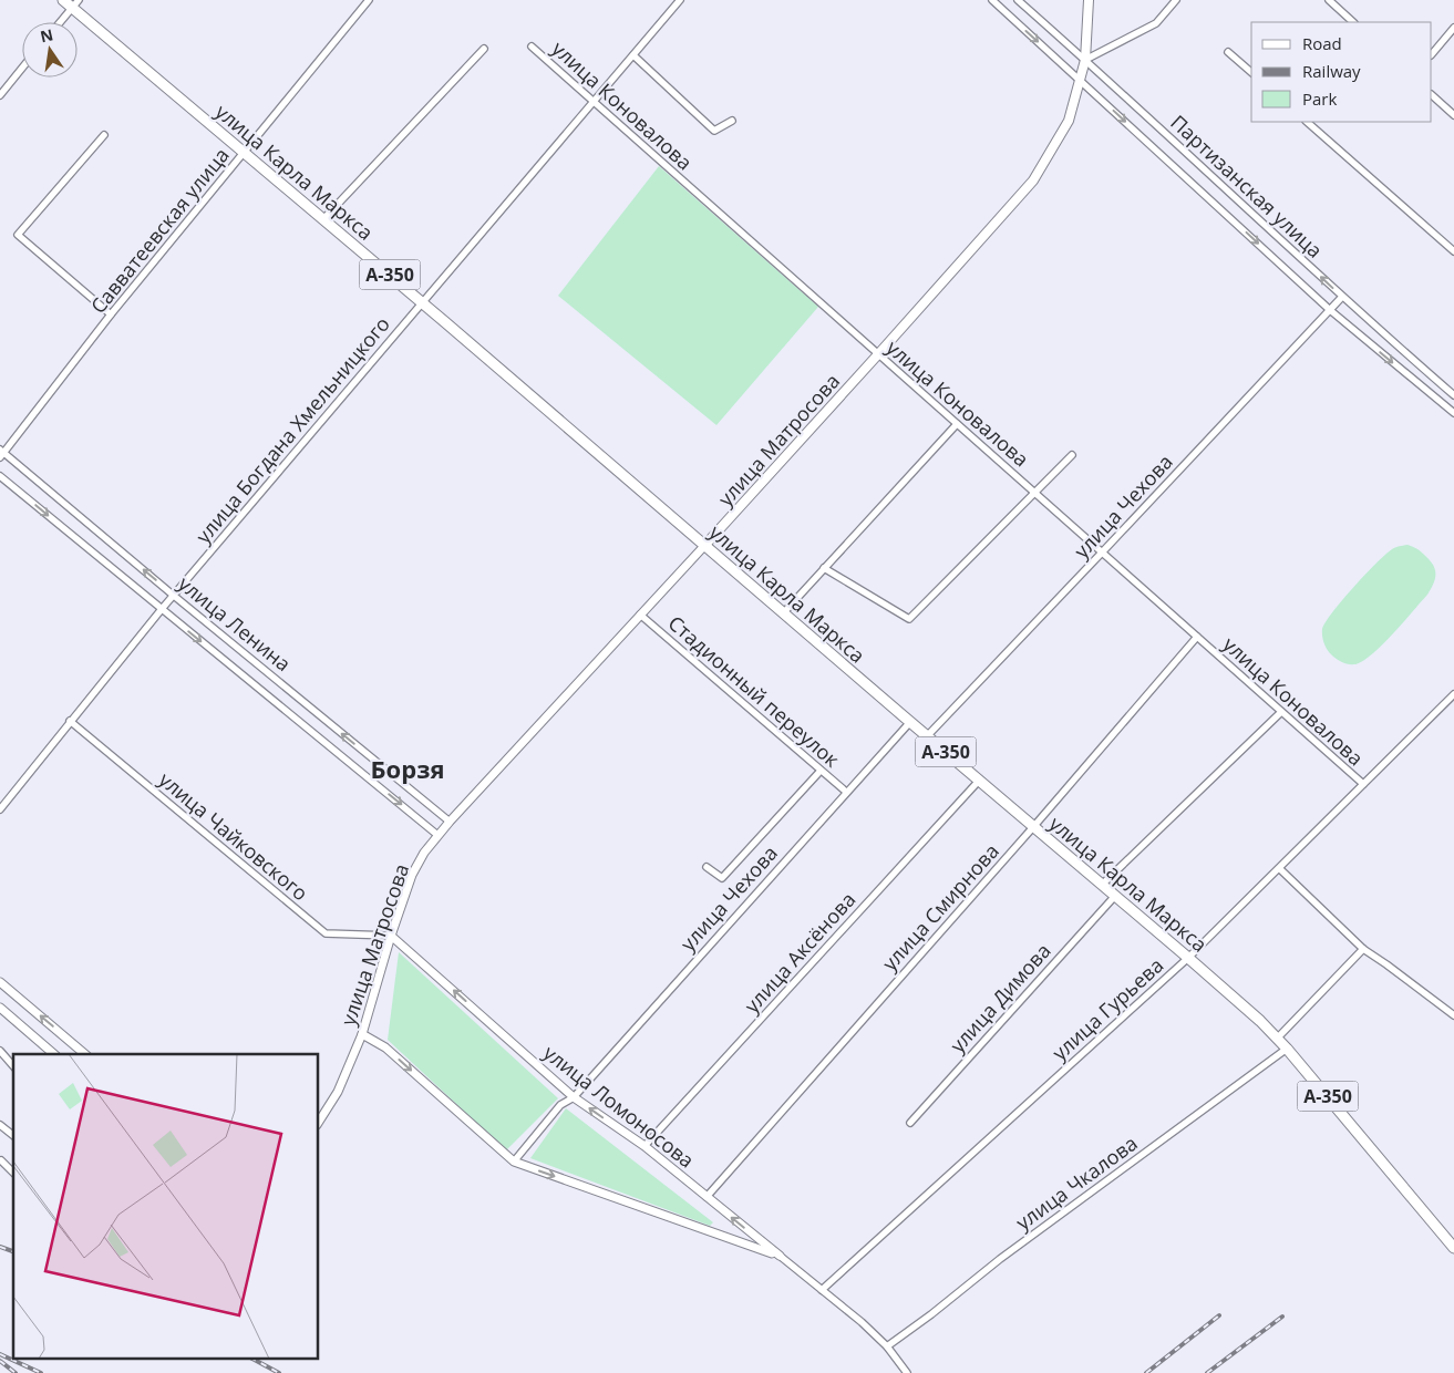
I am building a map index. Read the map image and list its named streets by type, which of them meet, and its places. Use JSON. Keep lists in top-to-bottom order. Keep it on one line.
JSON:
{"streets":{"highway":["улица Карла Маркса","А-350"],"main road":["улица Матросова"],"street":["улица Коновалова","Партизанская улица","Савватеевская улица","улица Богдана Хмельницкого","улица Чехова","улица Ленина","Стадионный переулок","улица Чайковского","улица Смирнова","улица Аксёнова","улица Димова","улица Гурьева","улица Ломоносова","улица Чкалова"]},"crossings":[["улица Коновалова","улица Богдана Хмельницкого"],["улица Коновалова","улица Матросова"],["улица Коновалова","улица Чехова"],["улица Коновалова","улица Смирнова"],["улица Коновалова","улица Гурьева"],["улица Карла Маркса","Савватеевская улица"],["улица Карла Маркса","улица Богдана Хмельницкого"],["улица Карла Маркса","улица Матросова"],["улица Карла Маркса","улица Чехова"],["улица Карла Маркса","улица Смирнова"],["улица Карла Маркса","улица Аксёнова"],["улица Карла Маркса","улица Димова"],["улица Карла Маркса","улица Гурьева"],["улица Карла Маркса","улица Чкалова"],["Партизанская улица","улица Матросова"],["Партизанская улица","улица Чехова"],["Савватеевская улица","улица Ленина"],["улица Богдана Хмельницкого","улица Ленина"],["улица Богдана Хмельницкого","улица Чайковского"],["улица Матросова","улица Ленина"],["улица Матросова","Стадионный переулок"],["улица Матросова","улица Чайковского"],["улица Матросова","улица Ломоносова"],["улица Чехова","Стадионный переулок"],["улица Чехова","улица Ломоносова"],["улица Чайковского","улица Ломоносова"],["улица Смирнова","улица Ломоносова"],["улица Аксёнова","улица Ломоносова"],["улица Гурьева","улица Ломоносова"],["улица Ломоносова","улица Чкалова"]],"districts":["Борзя"],"legend":["Road","Railway","Park"],"north":"top"}
